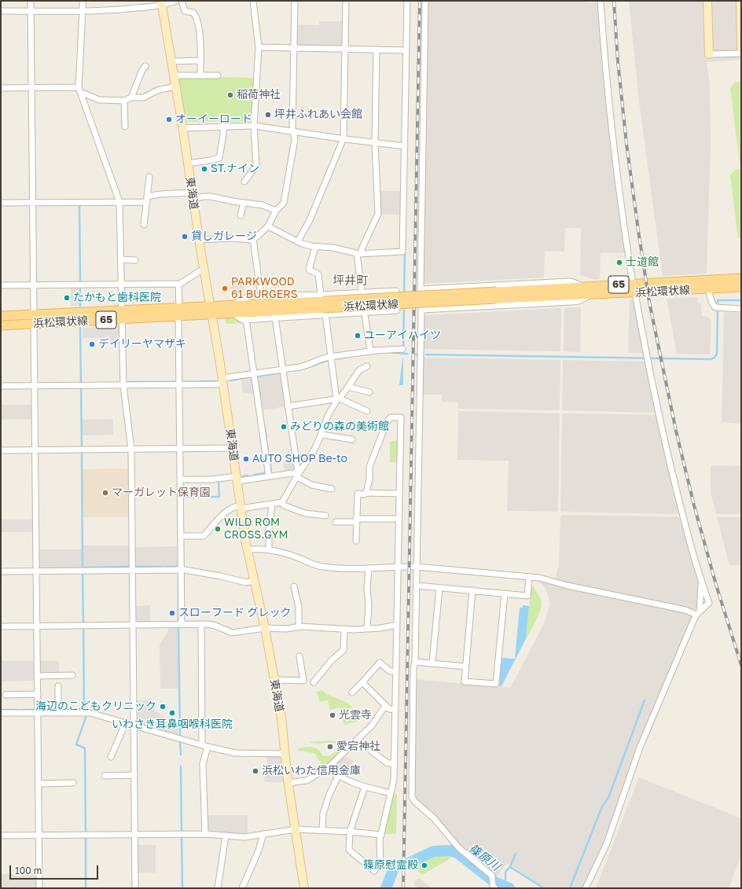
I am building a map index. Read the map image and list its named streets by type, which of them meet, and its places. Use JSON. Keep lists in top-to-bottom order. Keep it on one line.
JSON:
{"streets":{"main road":["東海道","65","浜松環状線"]},"crossings":[["東海道","浜松環状線"]],"districts":["坪井町"],"water":["篠原川"],"places":["稲荷神社","坪井ふれあい会館","オーイーロード","ST.ナイン","貸しガレージ","士道館","PARKWOOD 61 BURGERS","たかもと歯科医院","ユーアイハイツ","デイリーヤマザキ","みどりの森の美術館","AUTO SHOP Be-to","マーガレット保育園","WILD ROM CROSS.GYM","スローフード グレック","海辺のこどもクリニック","いわさき耳鼻咽喉科医院","光雲寺","愛宕神社","浜松いわた信用金庫","篠原慰霊殿"],"scale_bar":"100 m"}
